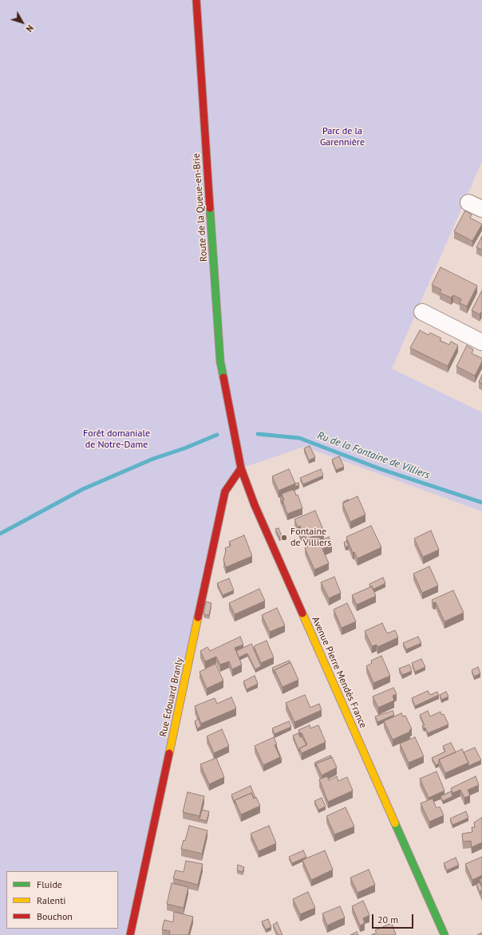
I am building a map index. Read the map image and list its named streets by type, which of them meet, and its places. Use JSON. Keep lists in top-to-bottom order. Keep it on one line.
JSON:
{"streets":{"main road":["Route de la Queue-en-Brie","Avenue Pierre Mendès France","Rue Edouard Branly"]},"crossings":[["Route de la Queue-en-Brie","Avenue Pierre Mendès France"],["Avenue Pierre Mendès France","Rue Edouard Branly"]],"water":["Ru de la Fontaine de Villiers"],"parks":["Parc de la Garennière","Forêt domaniale de Notre-Dame"],"places":["Fontaine de Villiers"],"legend":["Fluide","Ralenti","Bouchon"],"scale_bar":"20 m","north":"bottom right"}
